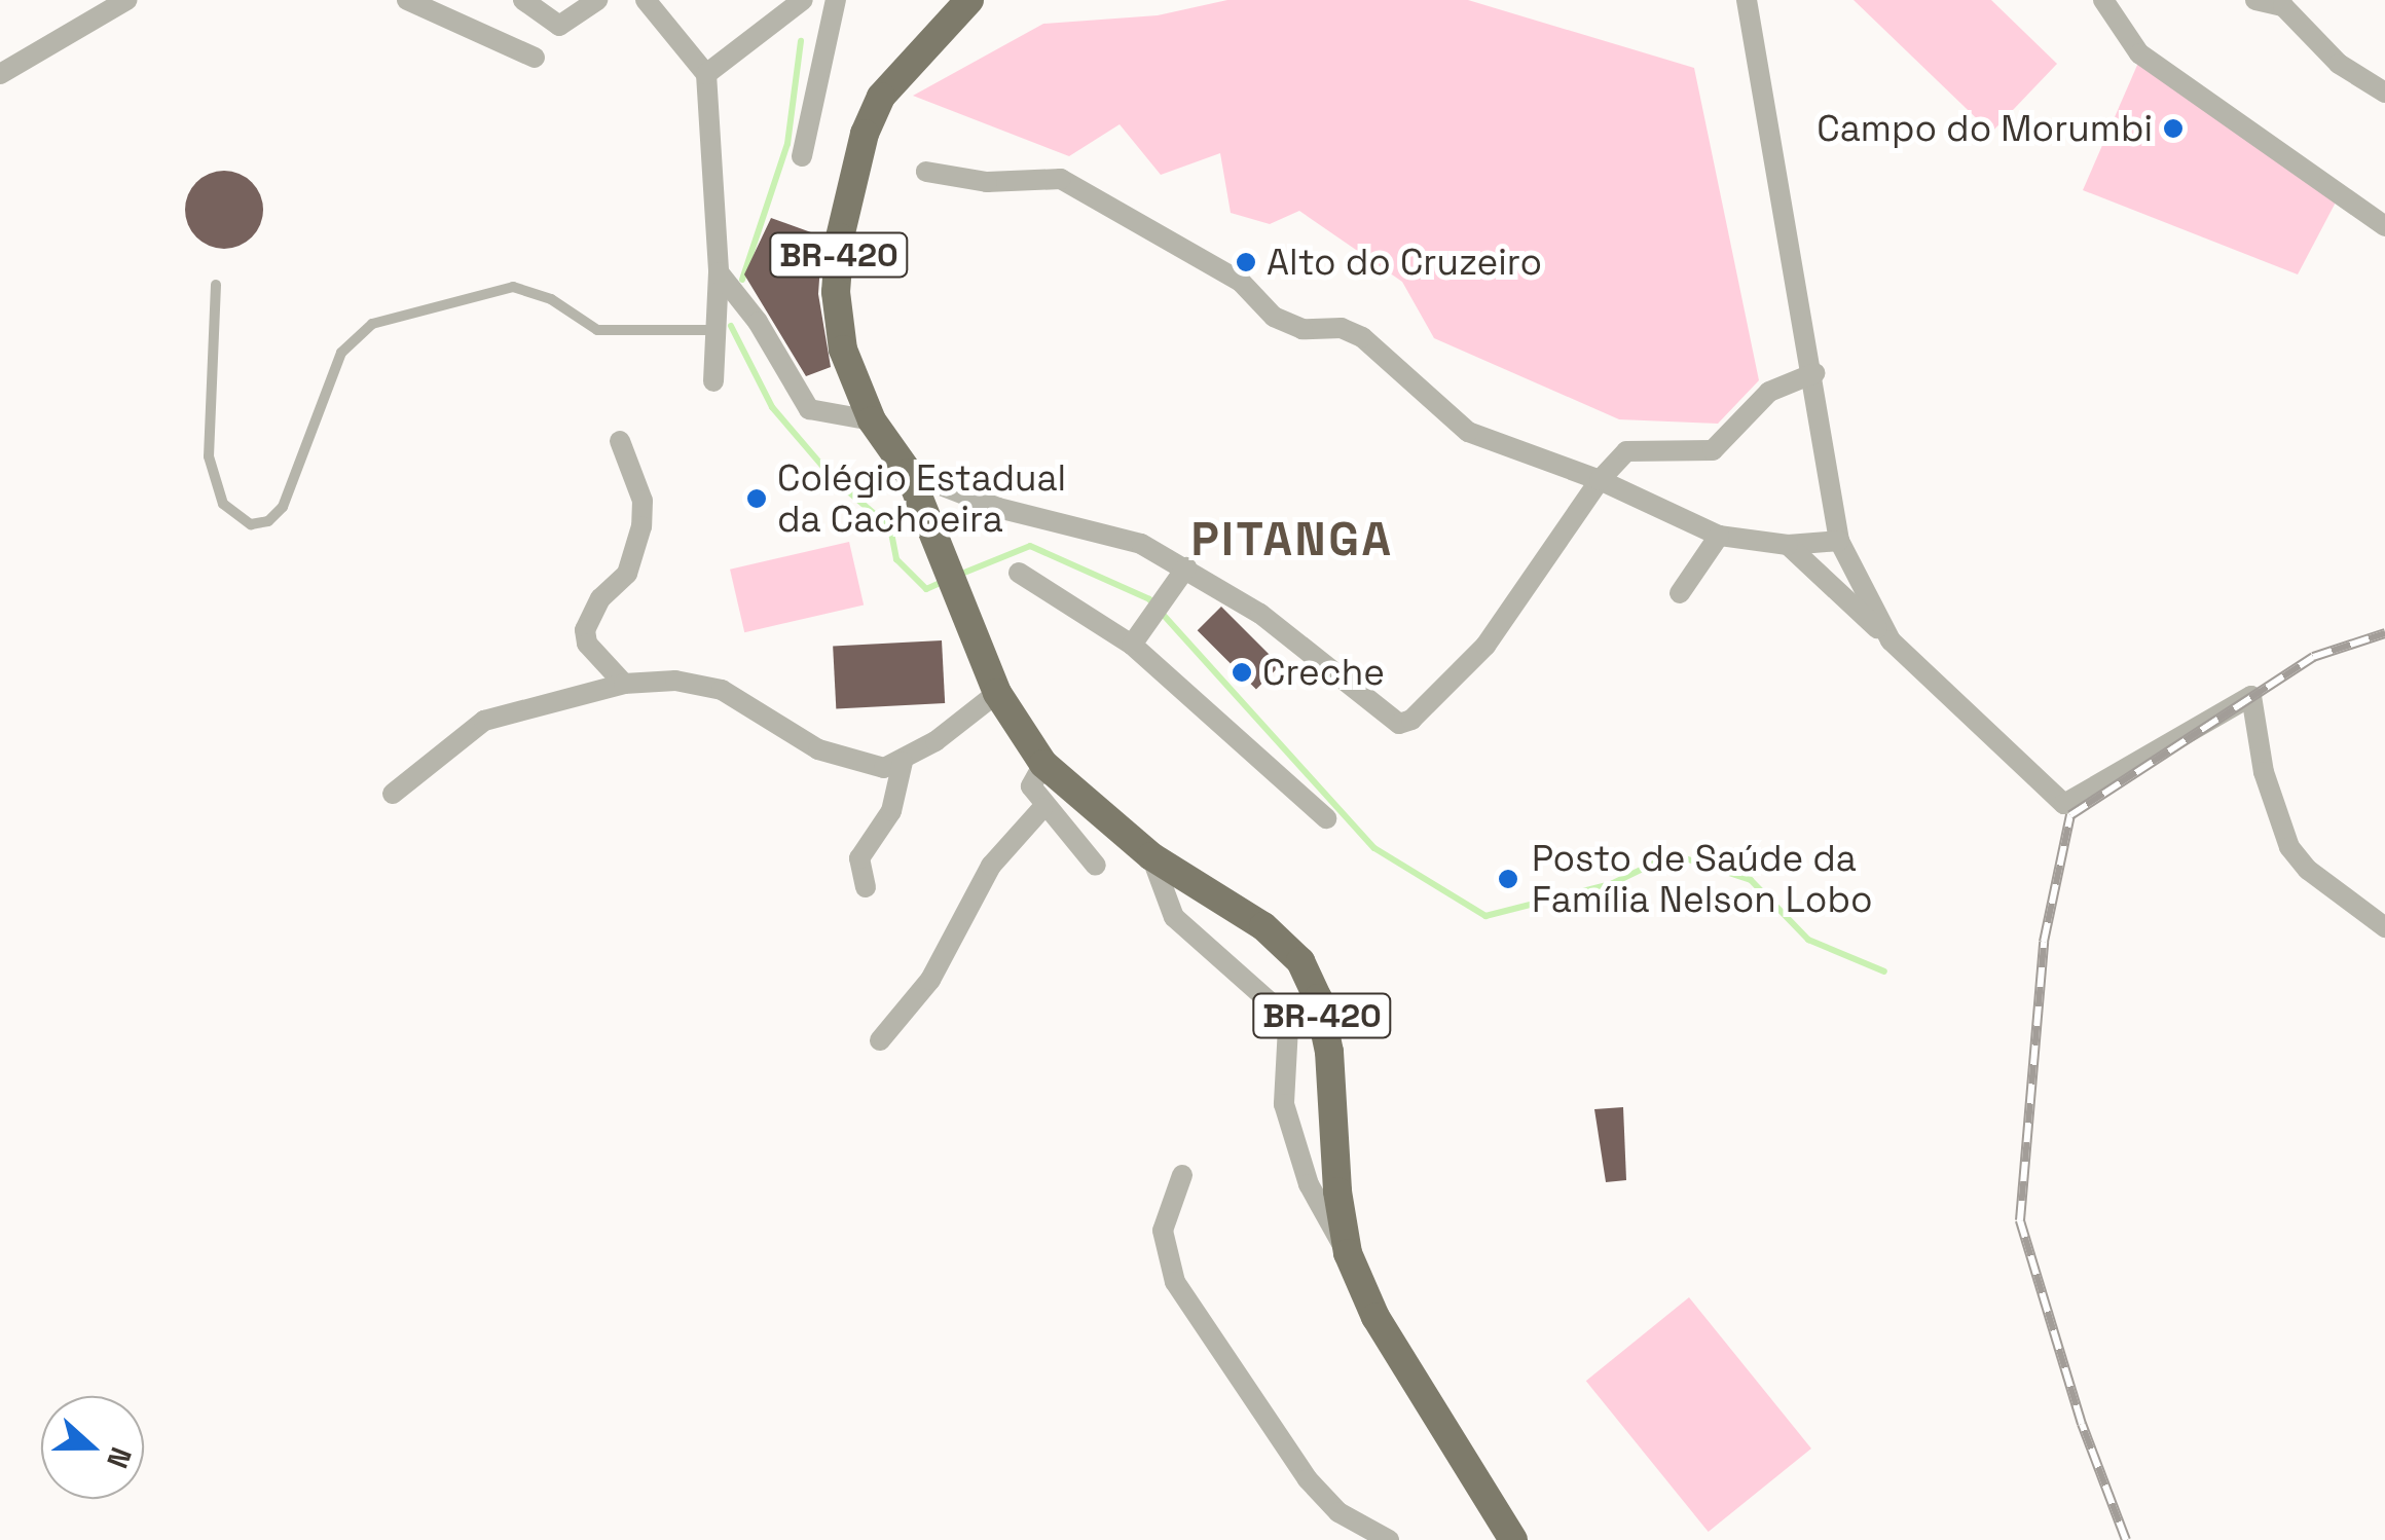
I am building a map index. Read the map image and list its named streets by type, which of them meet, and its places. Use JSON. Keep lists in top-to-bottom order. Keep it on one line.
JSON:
{"streets":{"main road":["BR-420"]},"districts":["PITANGA"],"places":["Campo do Morumbi","Alto do Cruzeiro","Colégio Estadual da Cachoeira","Creche","Posto de Saúde da Família Nelson Lobo"],"north":"right"}
